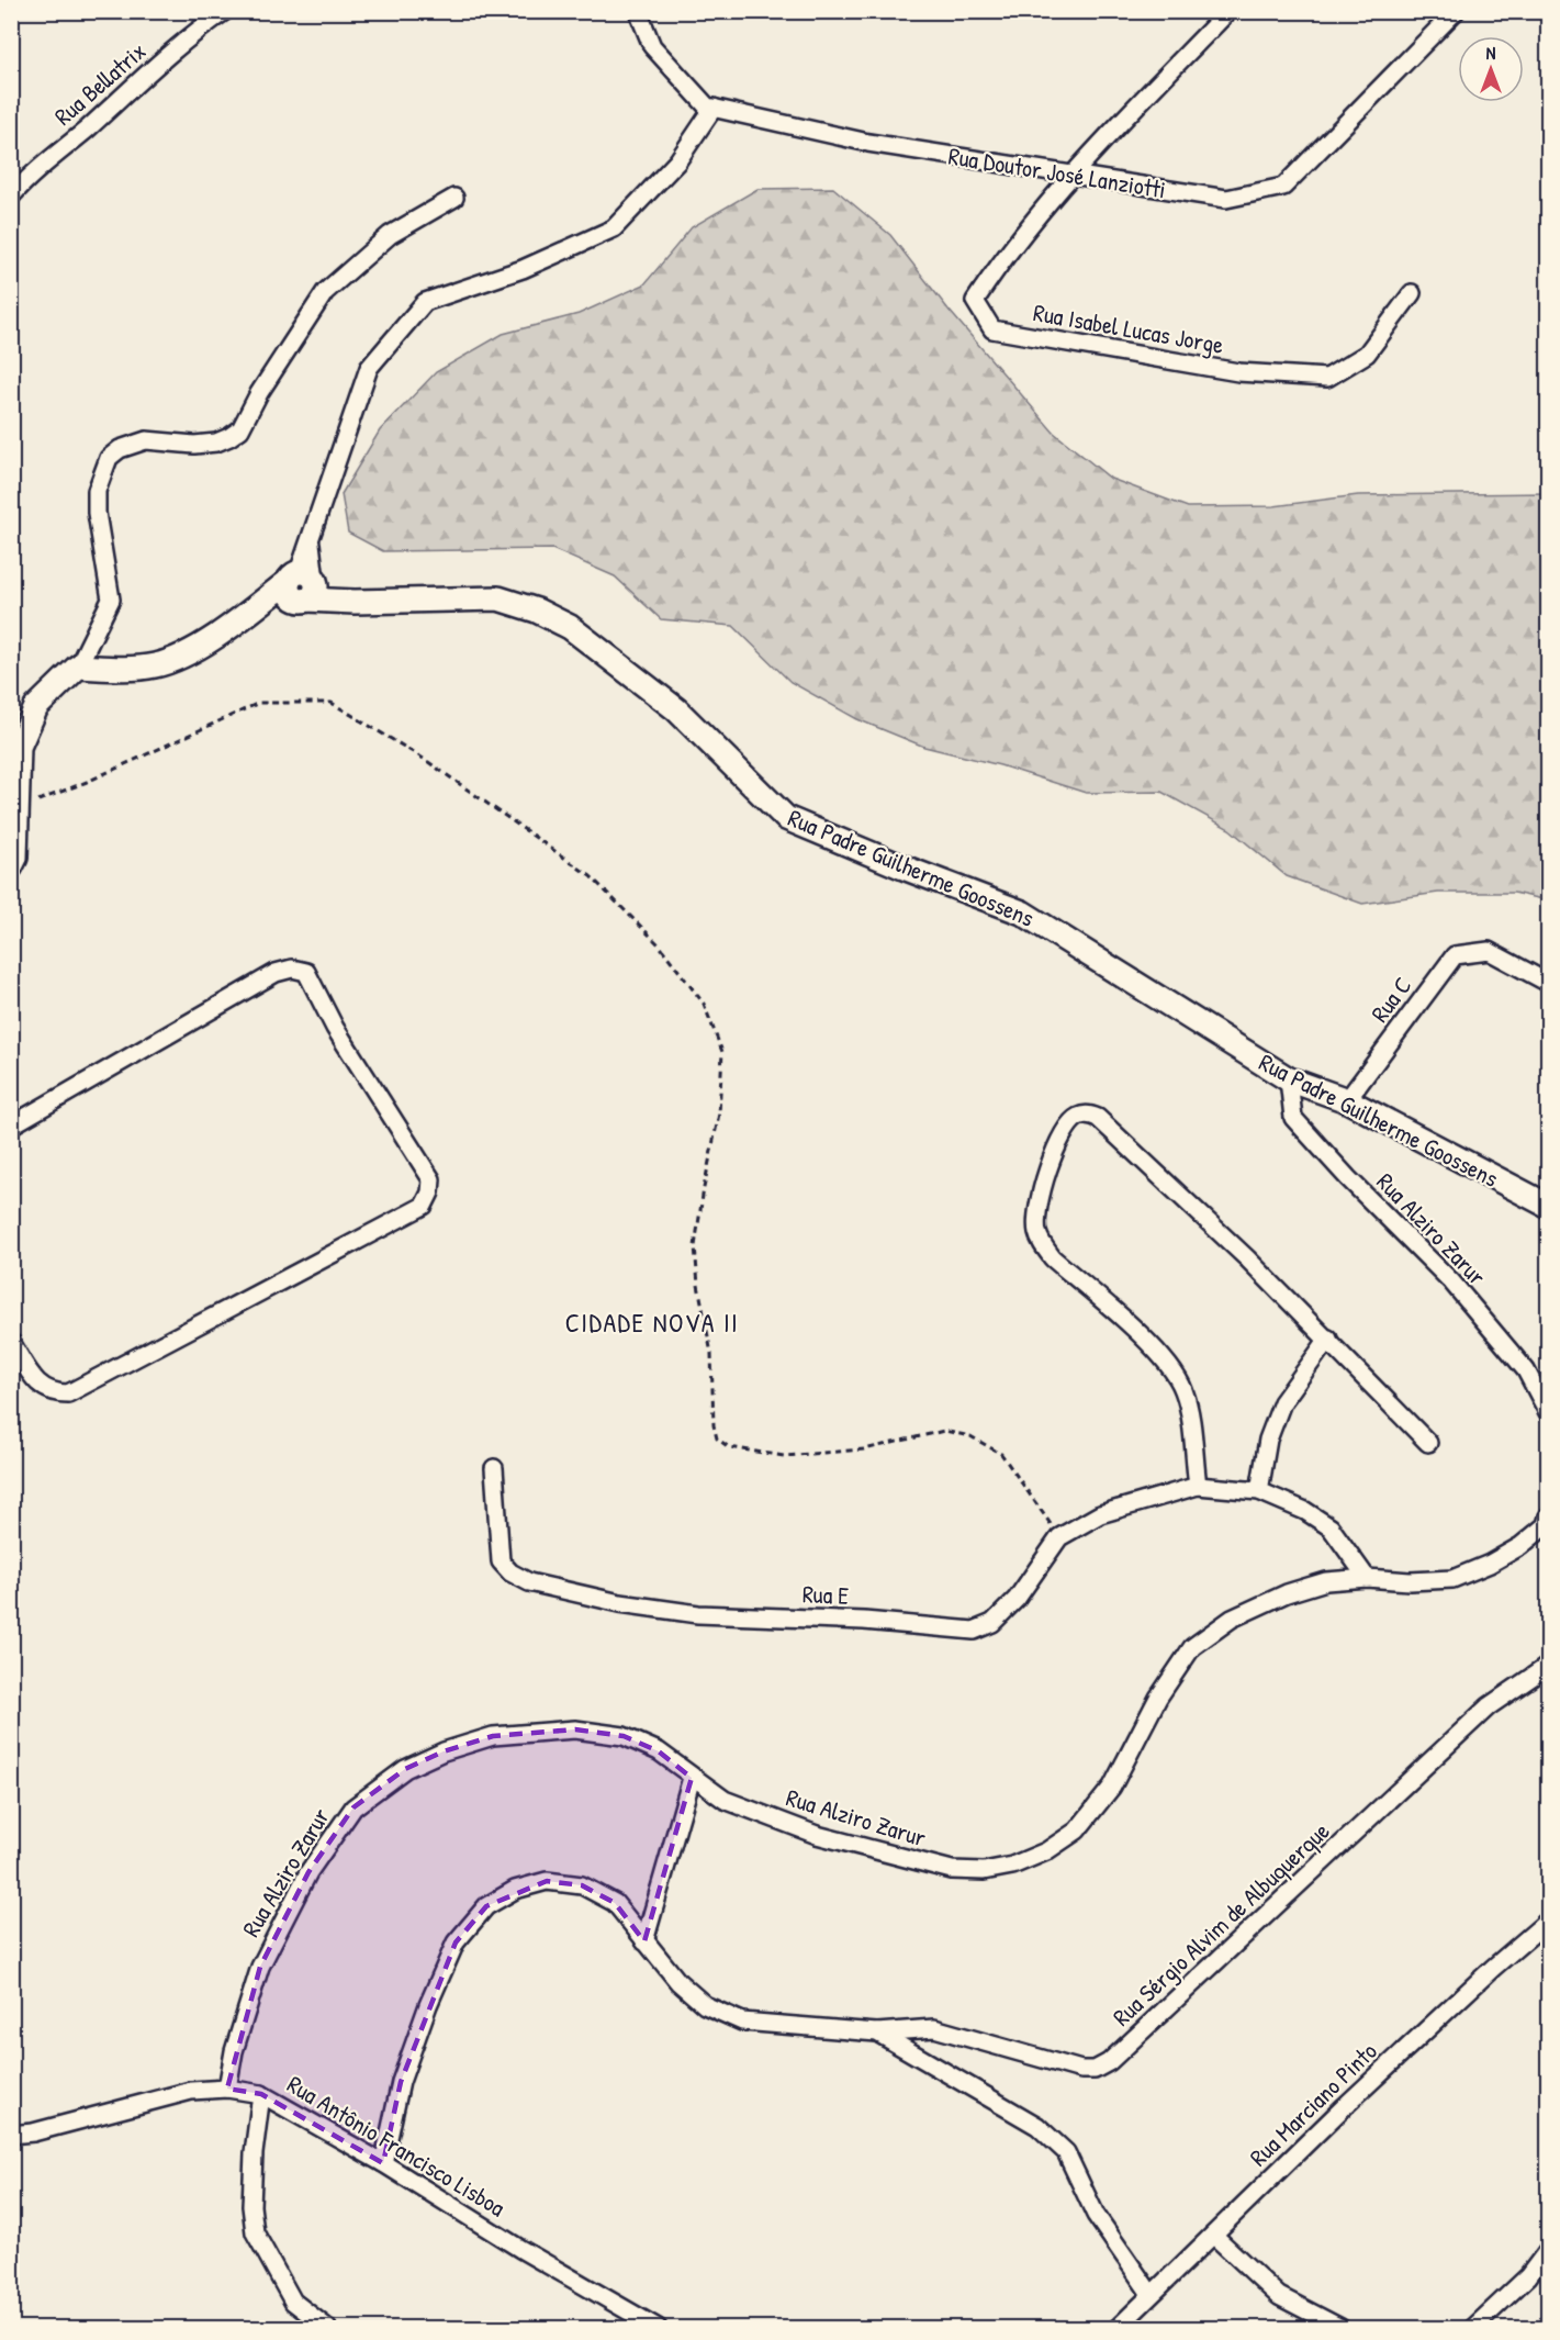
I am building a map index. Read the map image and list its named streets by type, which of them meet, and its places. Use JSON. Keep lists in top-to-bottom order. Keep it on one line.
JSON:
{"streets":{"street":["Rua Bellatrix","Rua Doutor José Lanziotti","Rua Isabel Lucas Jorge","Rua Padre Guilherme Goossens","Rua C","Rua Alziro Zarur","Rua E","Rua Sérgio Alvim de Albuquerque","Rua Marciano Pinto","Rua Antônio Francisco Lisboa"]},"crossings":[["Rua Doutor José Lanziotti","Rua Isabel Lucas Jorge"],["Rua Padre Guilherme Goossens","Rua C"],["Rua Padre Guilherme Goossens","Rua Alziro Zarur"],["Rua Alziro Zarur","Rua Antônio Francisco Lisboa"],["Rua Sérgio Alvim de Albuquerque","Rua Antônio Francisco Lisboa"]],"districts":["CIDADE NOVA II"],"north":"top"}
